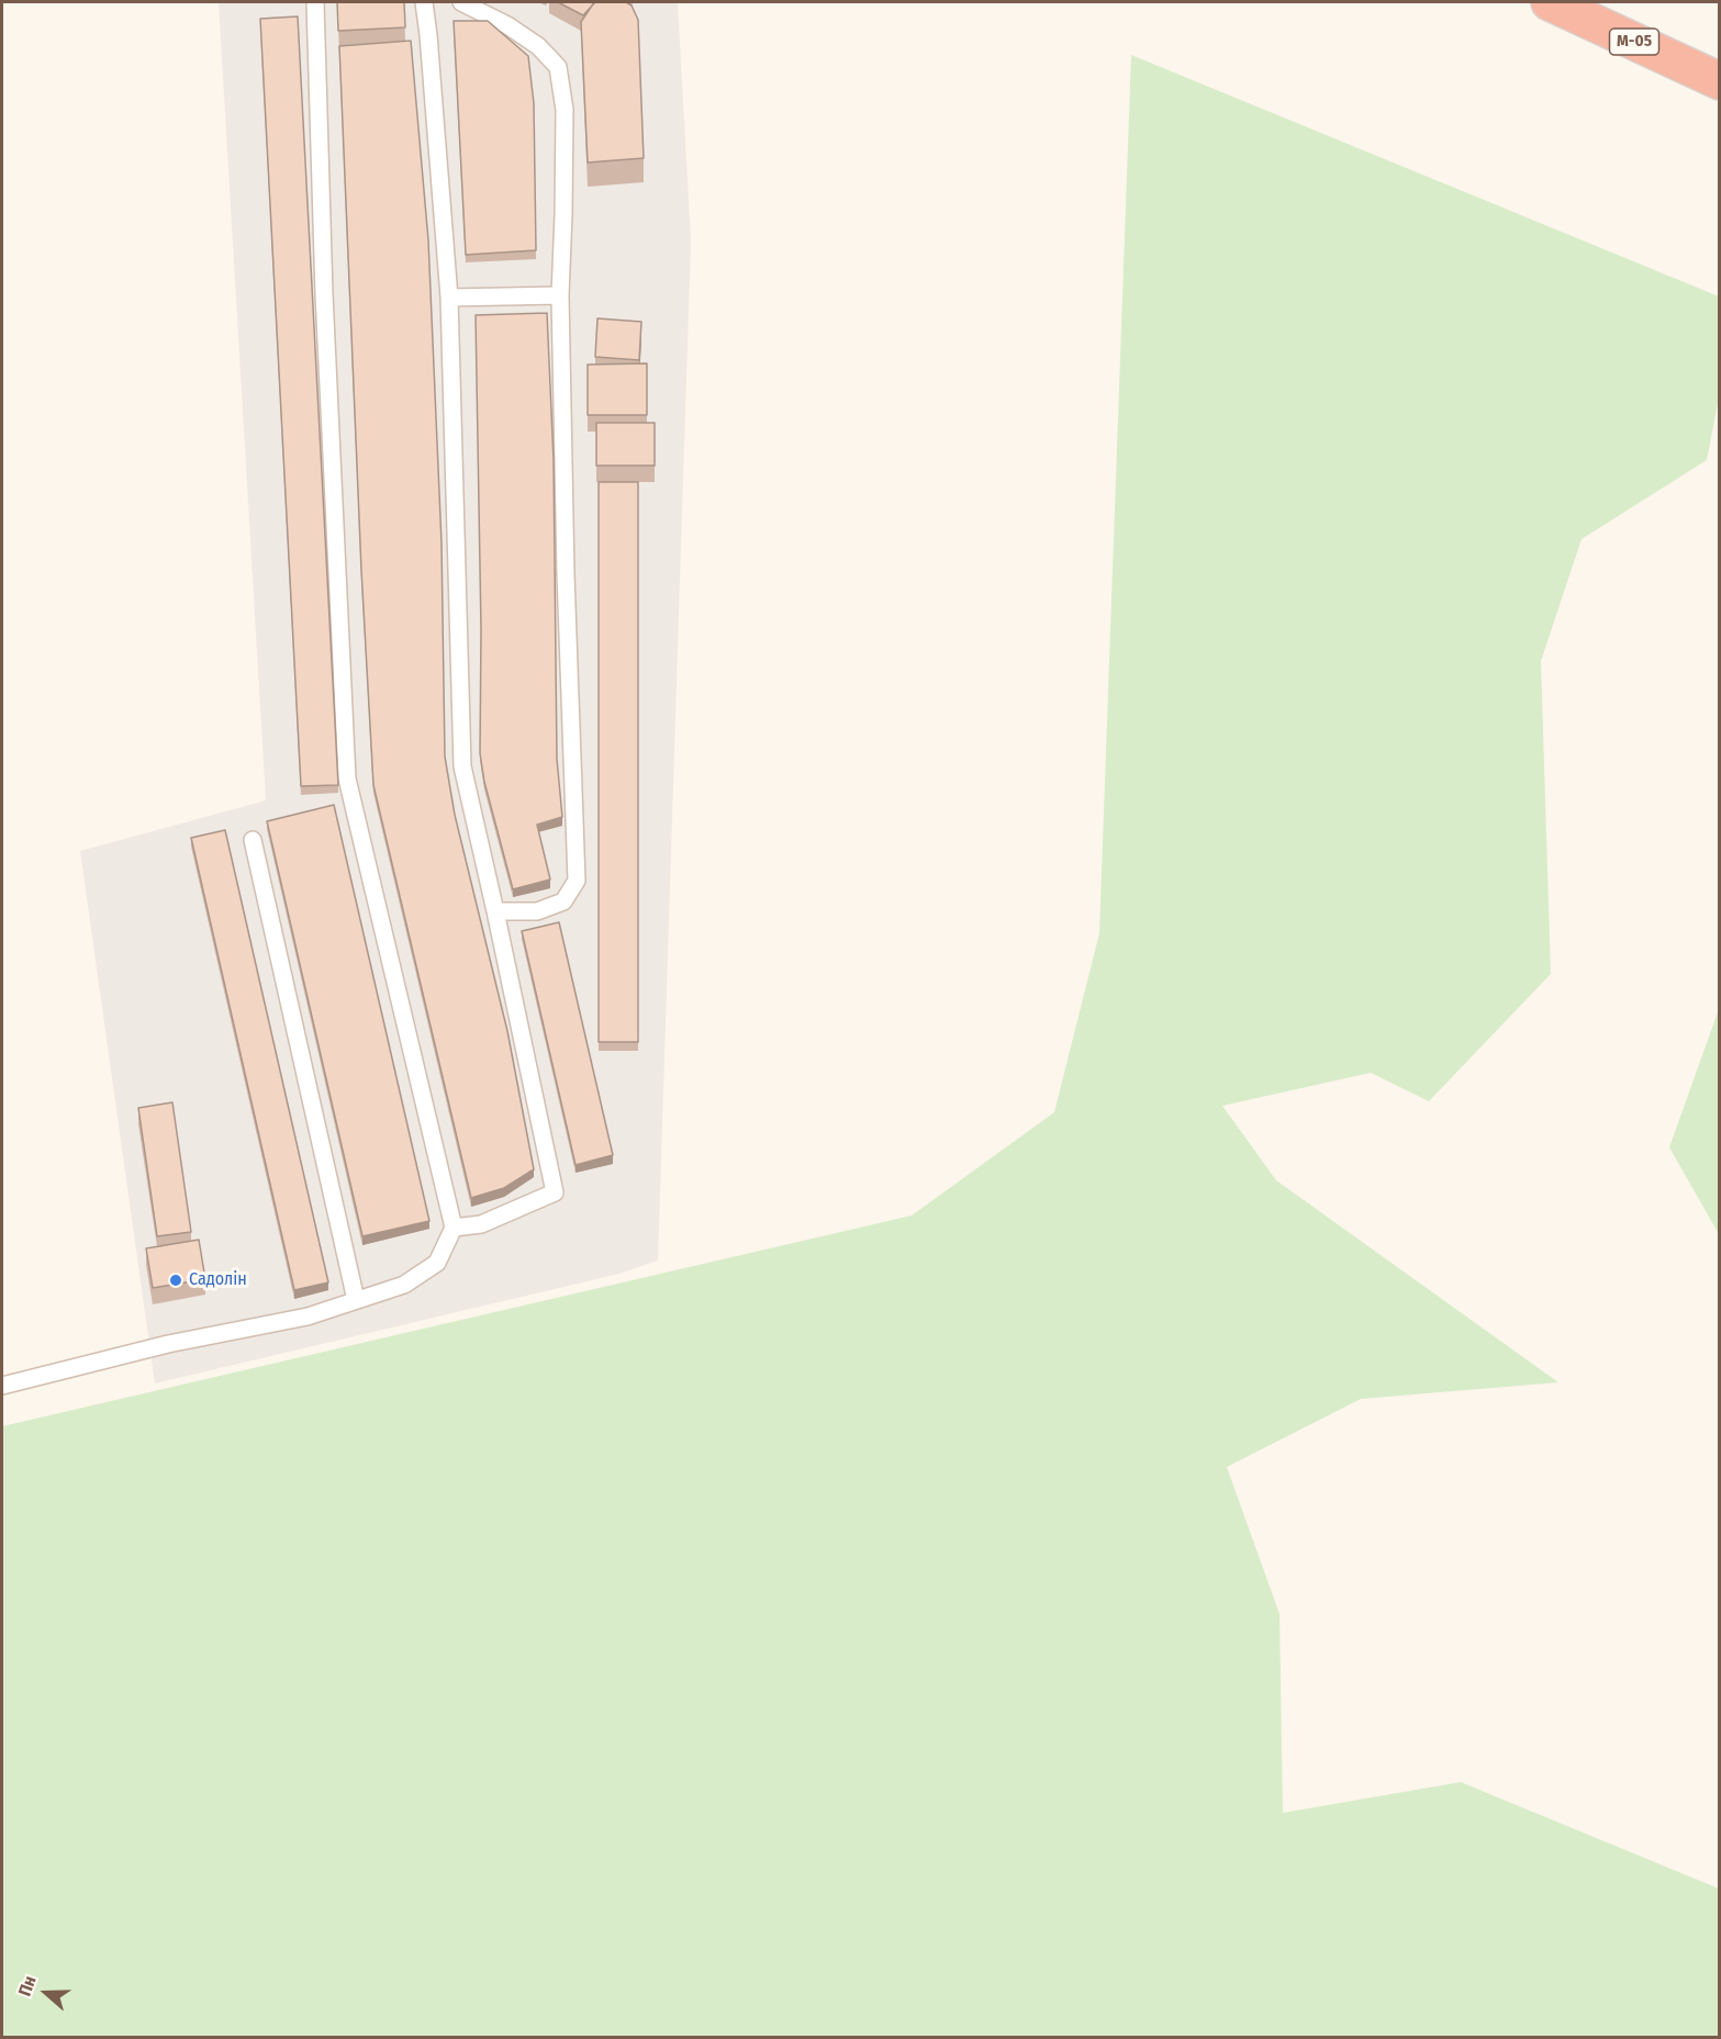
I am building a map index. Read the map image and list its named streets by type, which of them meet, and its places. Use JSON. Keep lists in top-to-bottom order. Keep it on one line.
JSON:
{"streets":{"highway":["М-05"]},"places":["Садолін"],"north":"left"}
